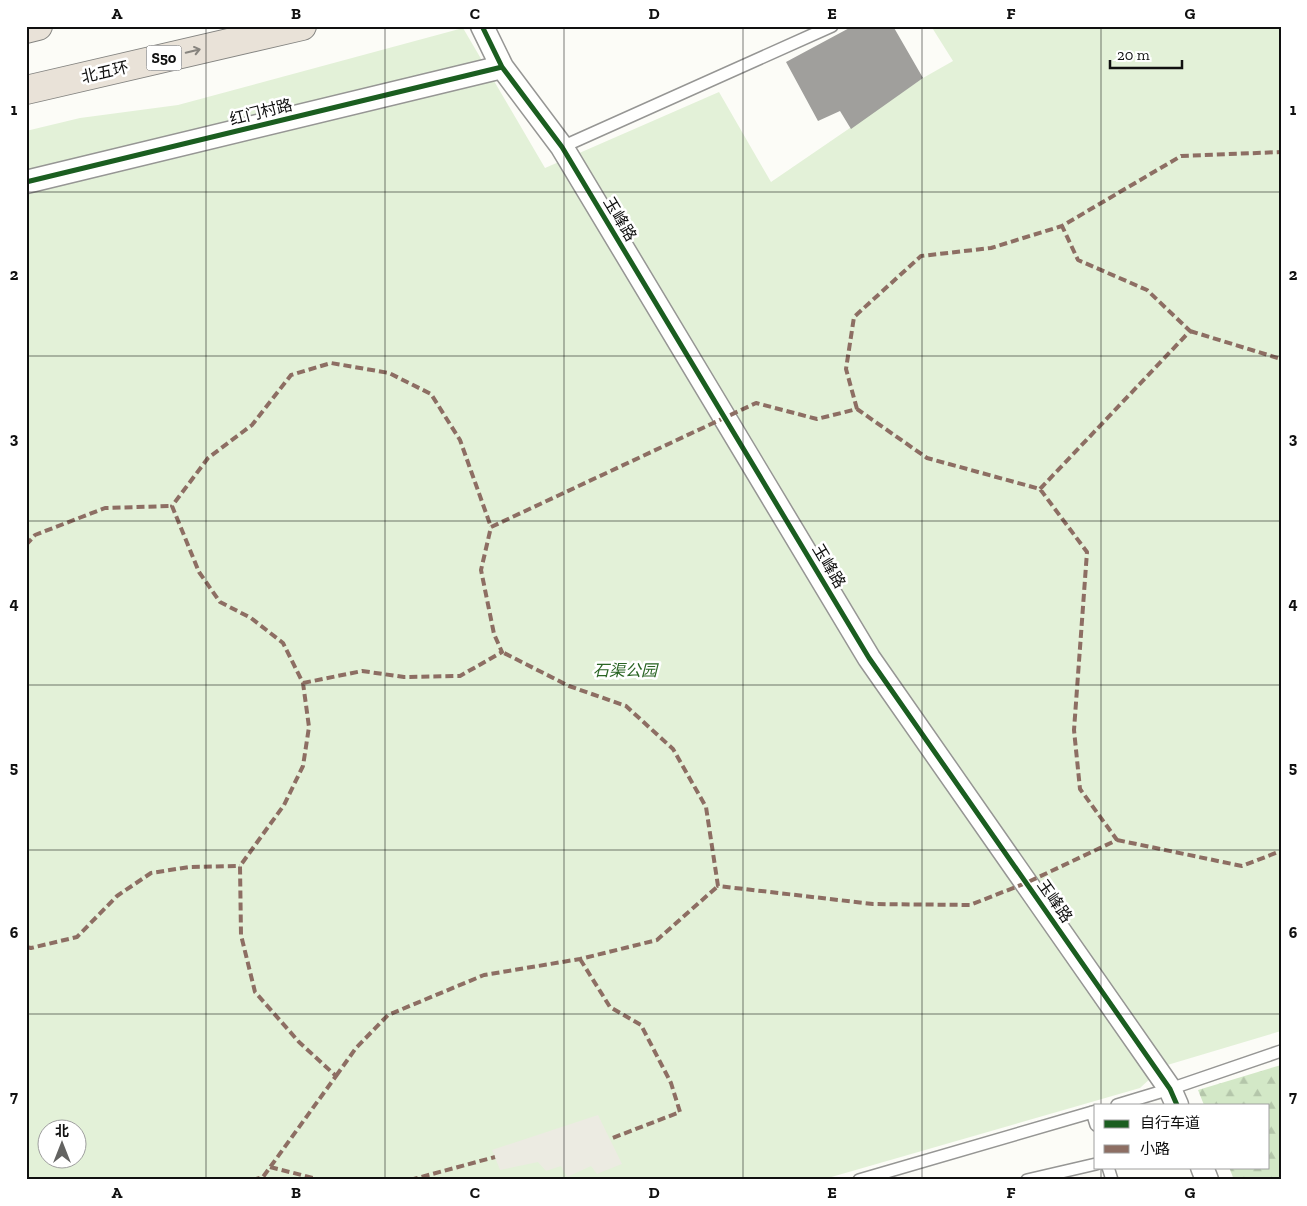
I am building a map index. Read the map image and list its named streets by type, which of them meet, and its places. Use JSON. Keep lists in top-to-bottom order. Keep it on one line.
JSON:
{"streets":{"highway":["S50","北五环"],"street":["红门村路","玉峰路"]},"crossings":[["红门村路","玉峰路"]],"one_way":["北五环"],"parks":["石渠公园"],"legend":["自行车道","小路"],"scale_bar":"20 m","north":"top","grid":{"columns":["A","B","C","D","E","F","G"],"rows":["1","2","3","4","5","6","7"]}}
